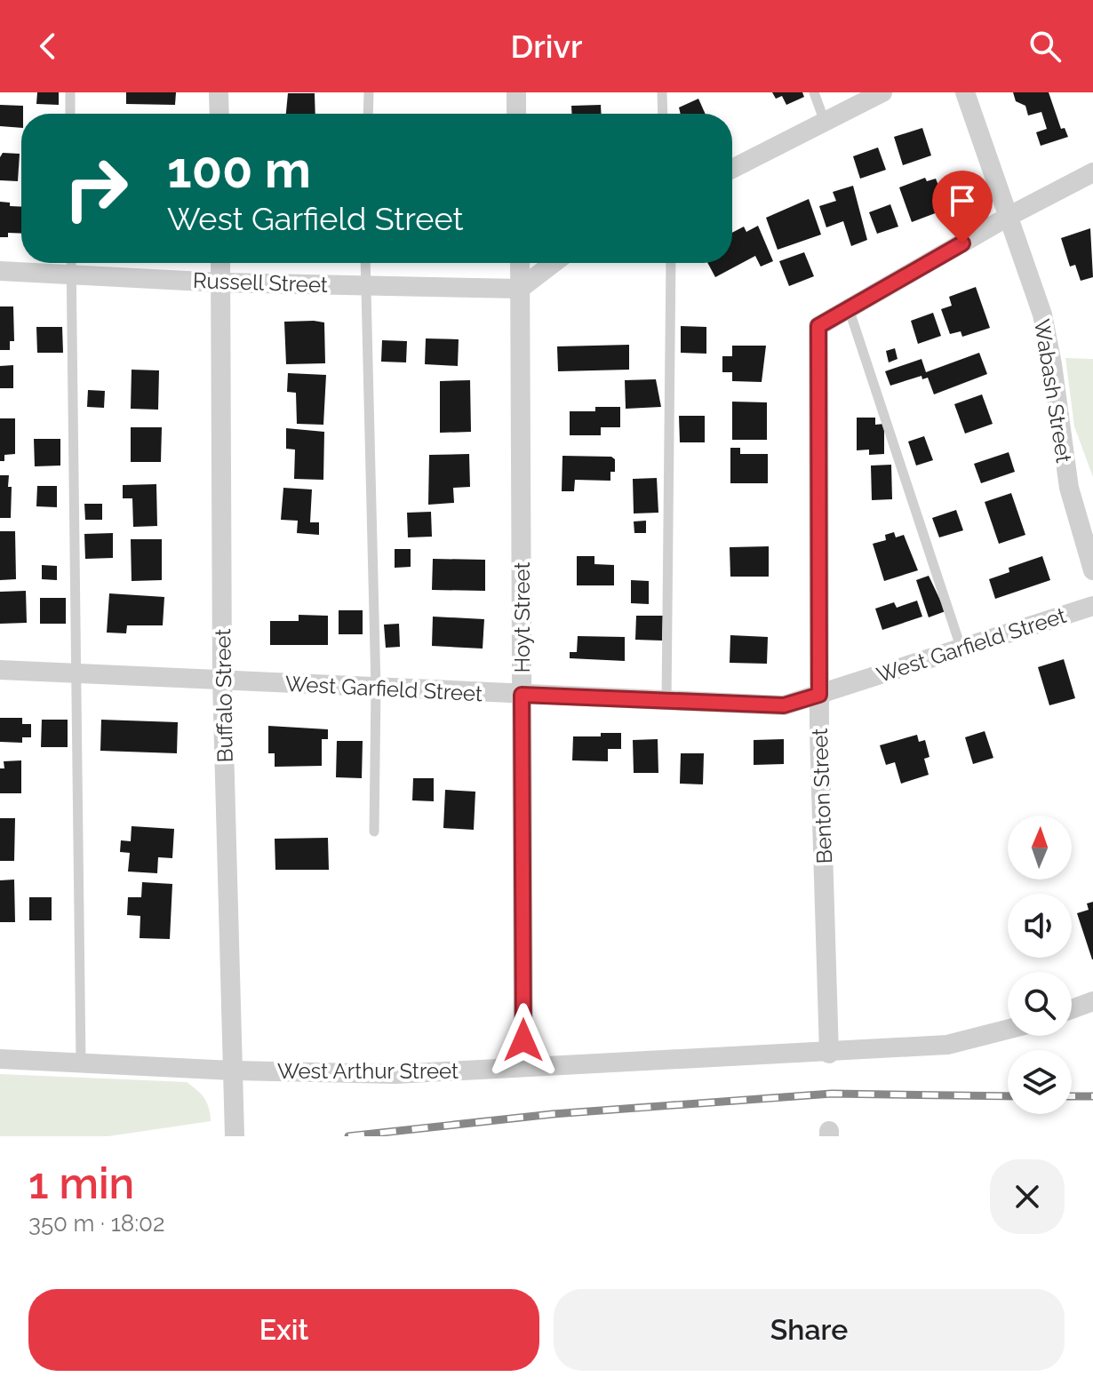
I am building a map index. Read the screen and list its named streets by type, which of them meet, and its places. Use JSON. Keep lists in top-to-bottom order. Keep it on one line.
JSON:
{"streets":{"street":["Russell Street","Wabash Street","Hoyt Street","West Garfield Street","Buffalo Street","Benton Street","West Arthur Street"]},"crossings":[["Russell Street","Hoyt Street"],["Russell Street","Buffalo Street"],["Hoyt Street","West Garfield Street"],["Hoyt Street","West Arthur Street"],["West Garfield Street","Buffalo Street"],["West Garfield Street","Benton Street"],["Buffalo Street","West Arthur Street"],["Benton Street","West Arthur Street"]],"north":"top","page":{"header":"Drivr","turn":["100 m","West Garfield Street"],"heading":["1 min","350 m · 18:02"],"buttons":["Exit","Share"]}}
